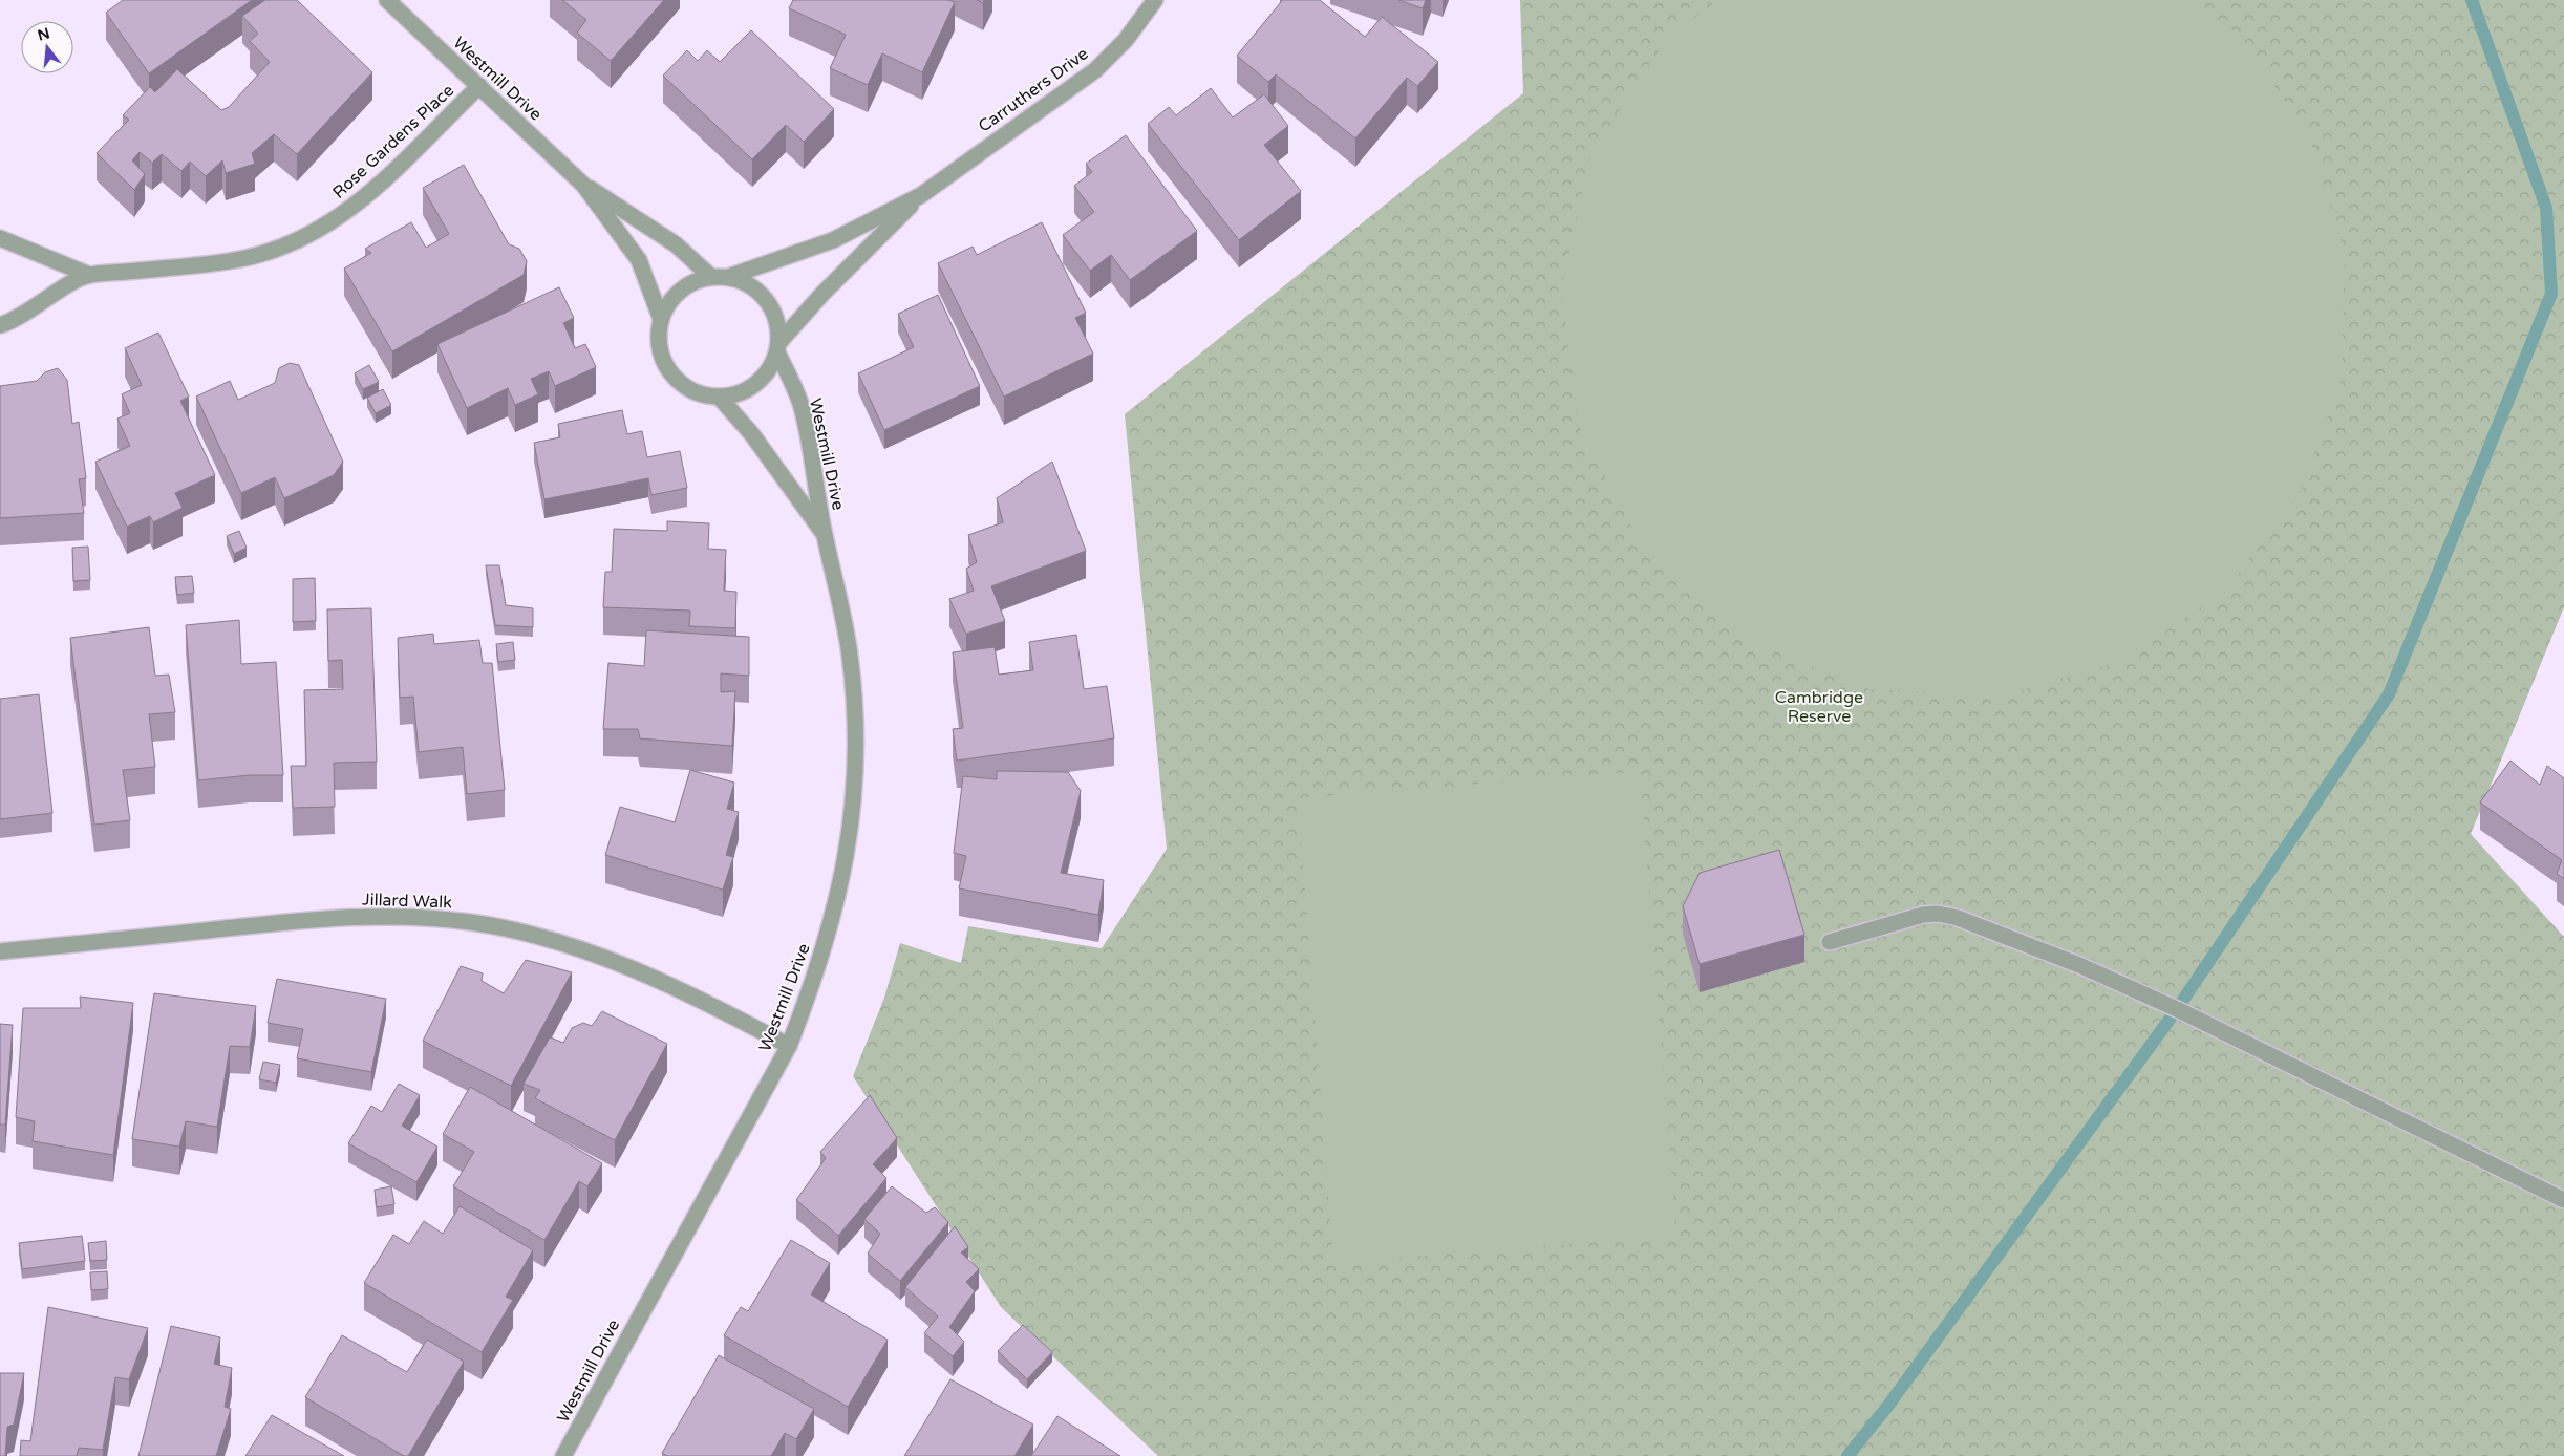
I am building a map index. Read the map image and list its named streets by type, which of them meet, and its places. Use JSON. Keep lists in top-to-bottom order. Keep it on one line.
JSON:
{"streets":{"street":["Westmill Drive","Carruthers Drive","Rose Gardens Place","Jillard Walk"]},"crossings":[["Westmill Drive","Carruthers Drive"],["Westmill Drive","Rose Gardens Place"],["Westmill Drive","Jillard Walk"]],"parks":["Cambridge Reserve"],"north":"top"}
